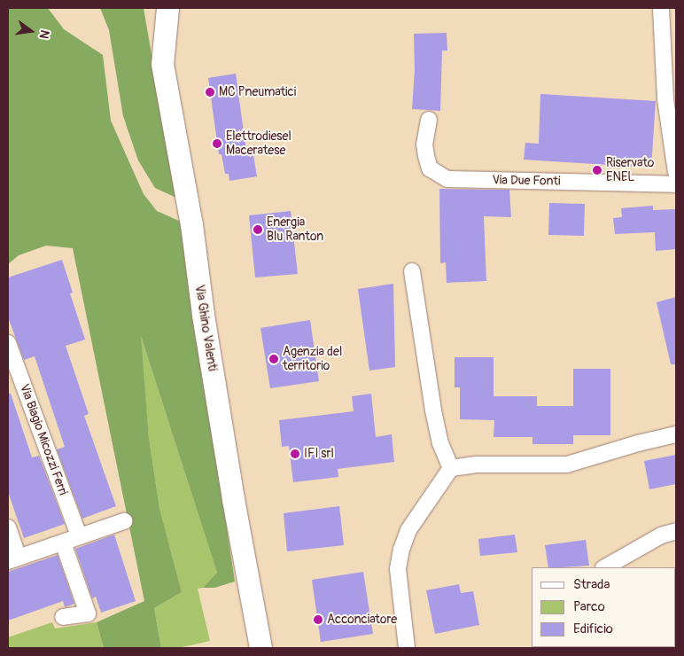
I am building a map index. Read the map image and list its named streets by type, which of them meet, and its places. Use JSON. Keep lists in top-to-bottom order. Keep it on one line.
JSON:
{"streets":{"main road":["Via Ghino Valenti"],"street":["Via Due Fonti","Via Biagio Micozzi Ferri"]},"places":["MC Pneumatici","Elettrodiesel Maceratese","Riservato ENEL","Energia Blu Ranton","Agenzia del territorio","IFI srl","Acconciatore"],"legend":["Strada","Parco","Edificio"],"north":"right"}
